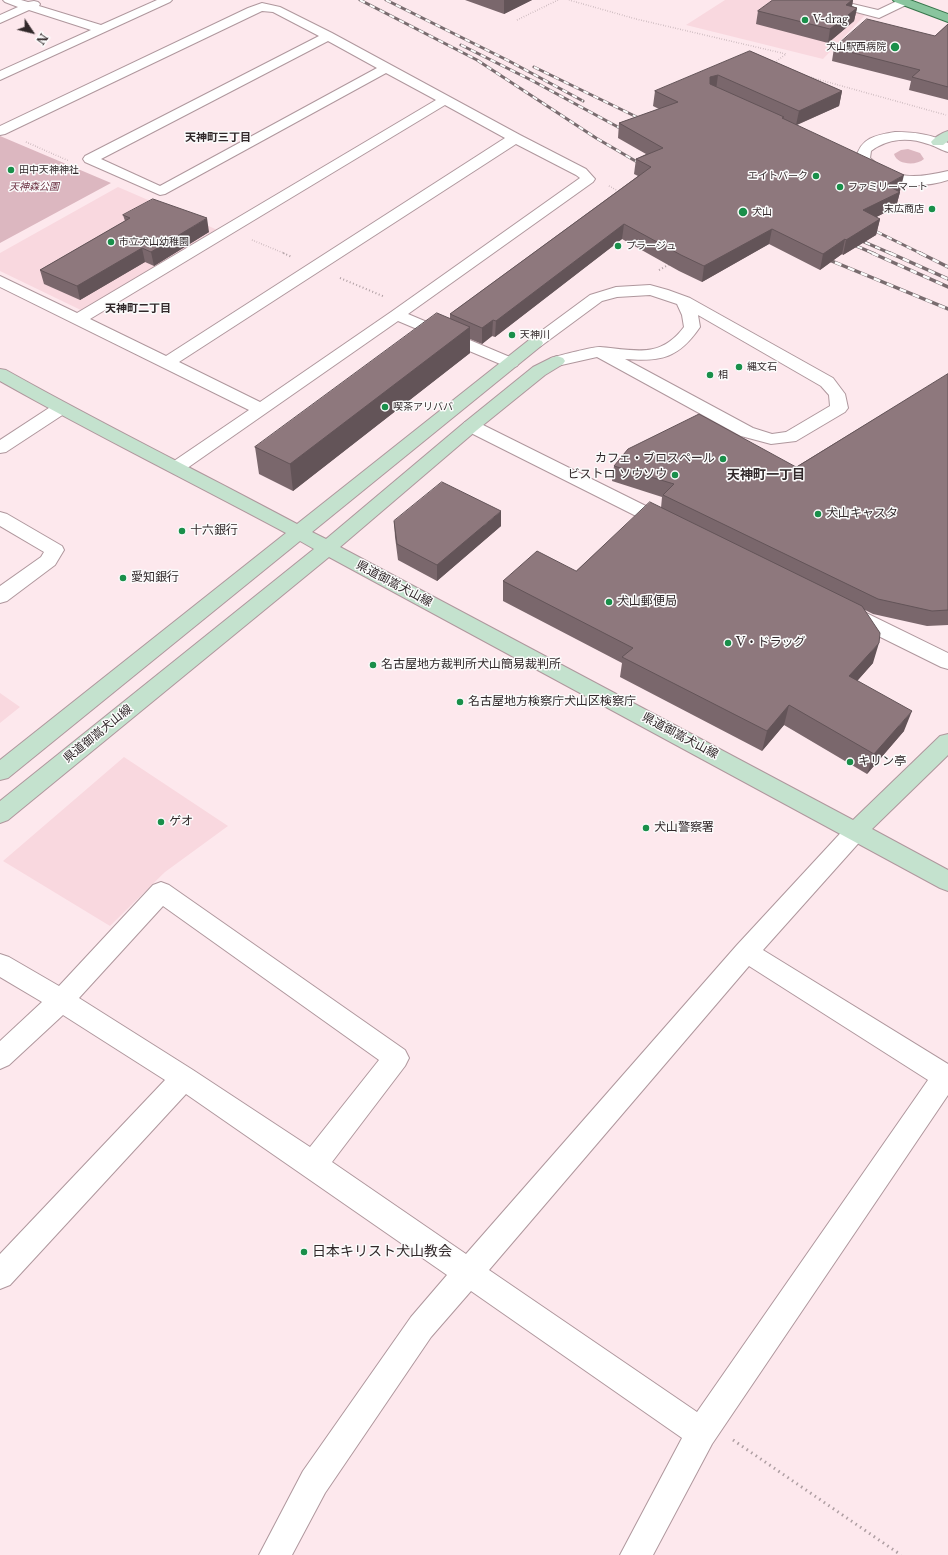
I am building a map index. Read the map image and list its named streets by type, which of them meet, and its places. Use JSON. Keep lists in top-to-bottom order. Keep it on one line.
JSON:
{"streets":{"main road":["県道御嵩犬山線"]},"districts":["天神町三丁目","天神町二丁目","天神町一丁目"],"parks":["天神森公園"],"places":["V-drag","犬山駅西病院","田中天神神社","エイトパーク","ファミリーマート","末広商店","犬山","市立犬山幼稚園","プラージュ","天神川","縄文石","相","喫茶アリババ","カフェ・ブロスペール","ビストロ ソウソウ","犬山キャスタ","十六銀行","愛知銀行","犬山郵便局","V・ドラッグ","名古屋地方裁判所犬山簡易裁判所","名古屋地方検察庁犬山区検察庁","キリン亭","ゲオ","犬山警察署","日本キリスト犬山教会"],"north":"bottom right"}
